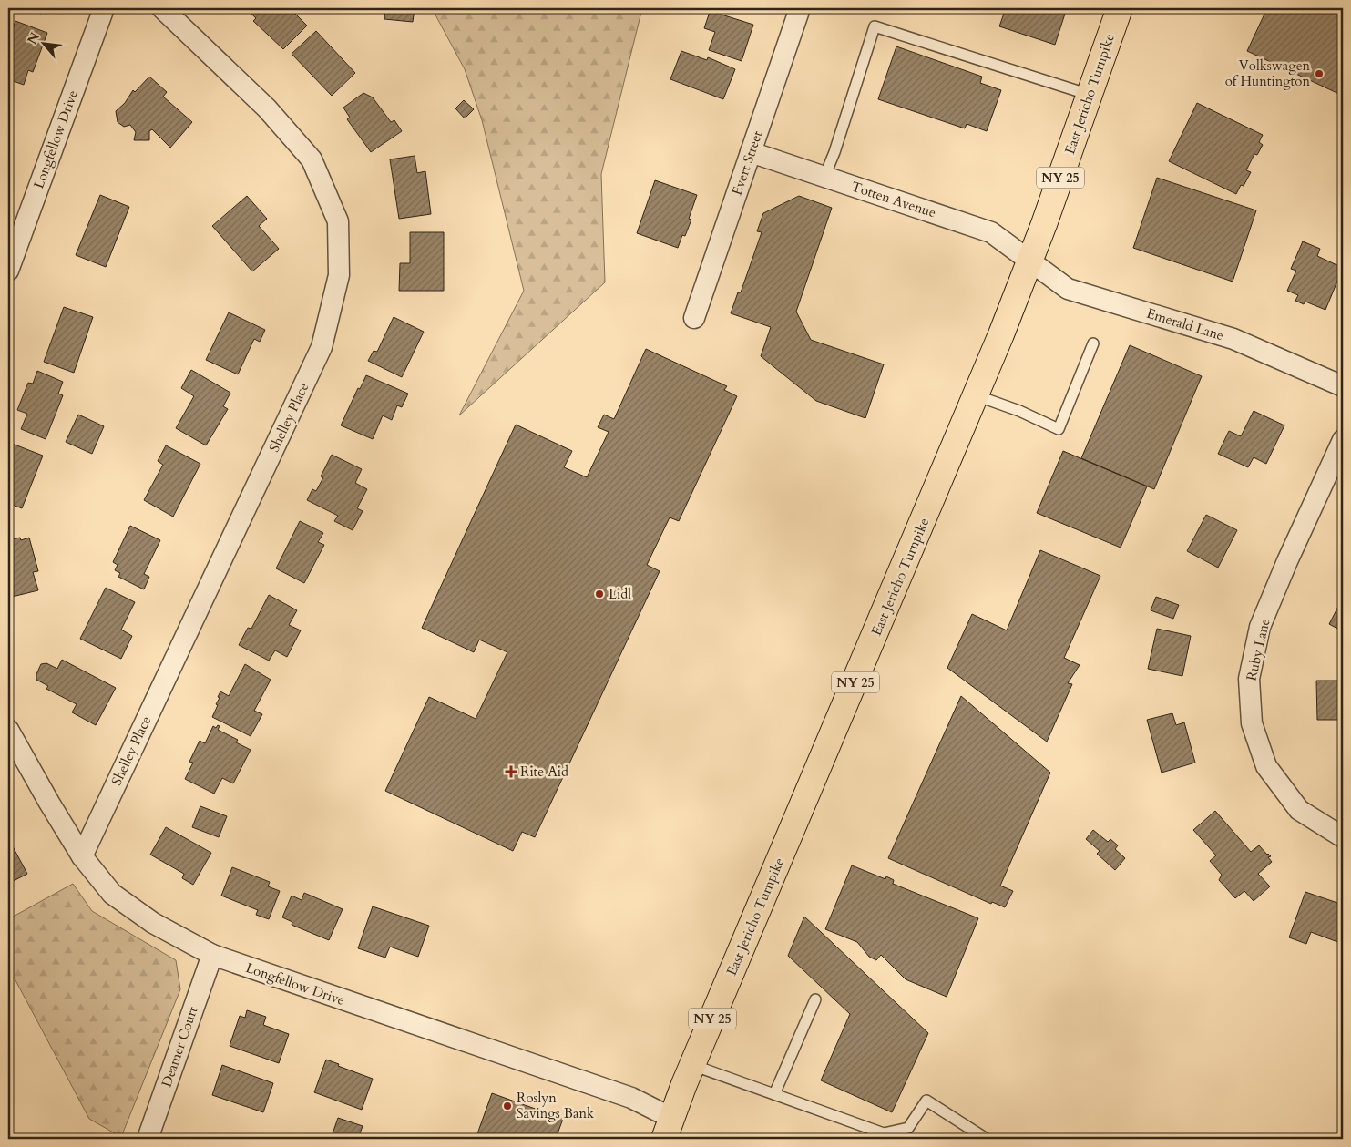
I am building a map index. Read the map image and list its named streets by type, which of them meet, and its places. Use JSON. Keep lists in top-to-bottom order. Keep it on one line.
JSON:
{"streets":{"main road":["East Jericho Turnpike","NY 25"],"street":["Longfellow Drive","Evert Street","Totten Avenue","Emerald Lane","Shelley Place","Ruby Lane","Deamer Court"]},"crossings":[["East Jericho Turnpike","Longfellow Drive"],["East Jericho Turnpike","Totten Avenue"],["East Jericho Turnpike","Emerald Lane"],["Longfellow Drive","Shelley Place"],["Longfellow Drive","Deamer Court"],["Evert Street","Totten Avenue"],["Totten Avenue","Emerald Lane"]],"places":{"other":["Volkswagen of Huntington","Lidl","Roslyn Savings Bank"],"health":["Rite Aid"]},"north":"top left"}
